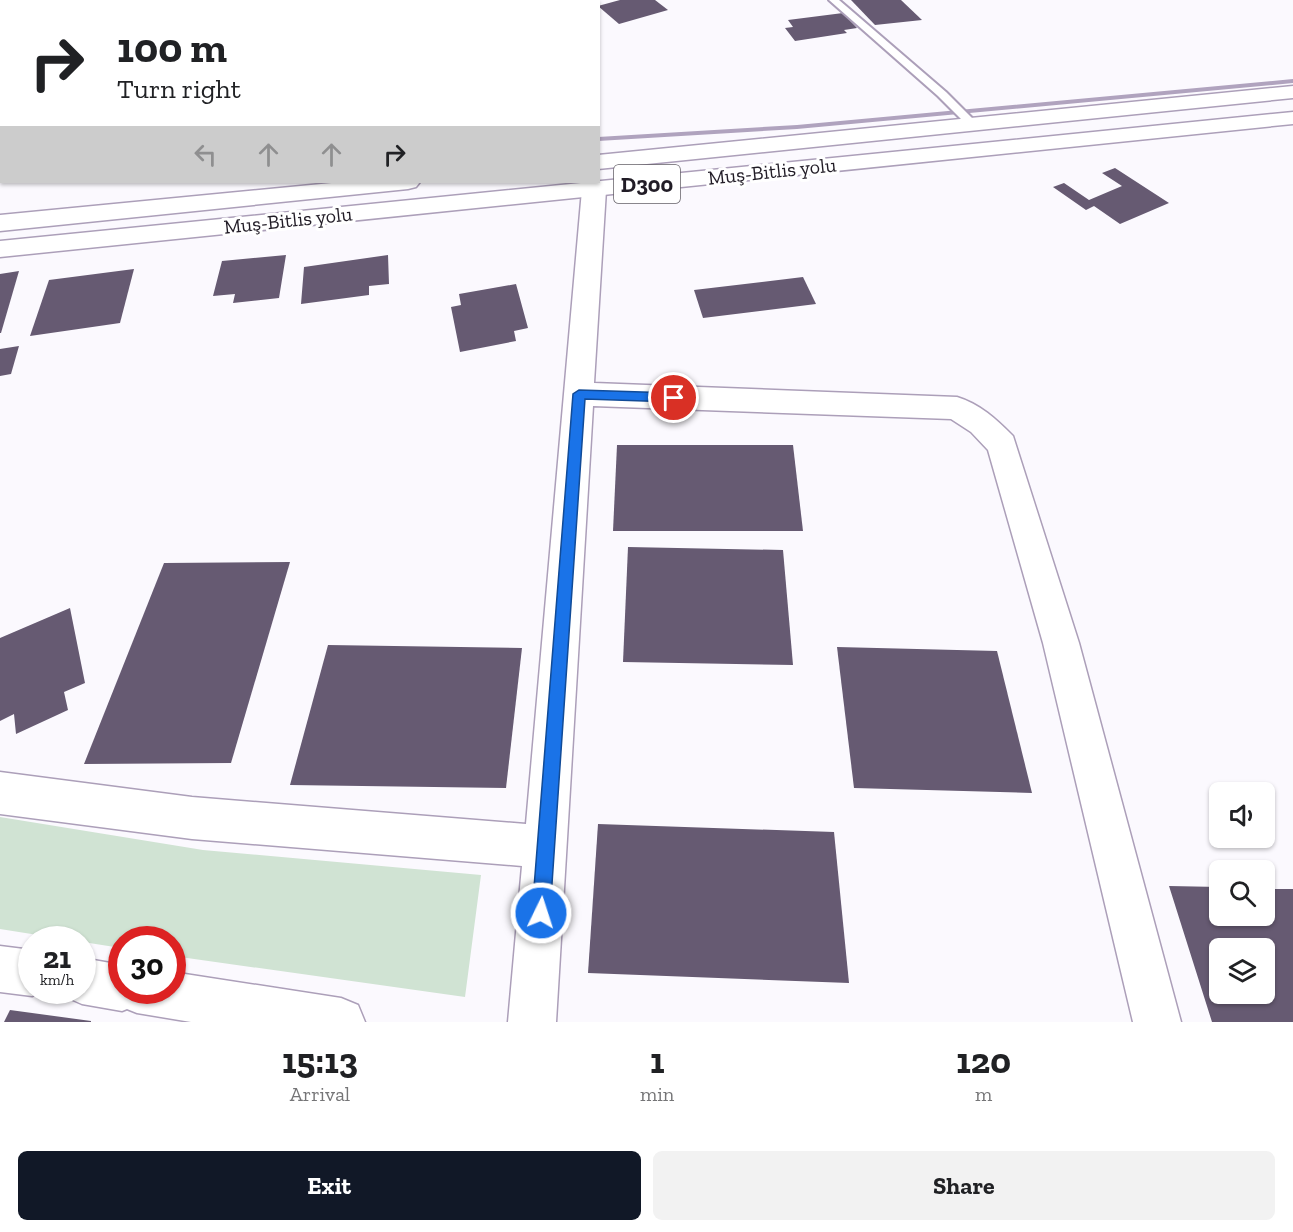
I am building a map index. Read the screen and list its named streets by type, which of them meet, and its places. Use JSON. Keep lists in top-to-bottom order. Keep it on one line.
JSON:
{"streets":{"main road":["Muş-Bitlis yolu","D300"]},"page":{"turn":["100 m","Turn right"],"speed":"21 km/h","limit":"30","eta":["15:13","Arrival","1","min","120","m"],"buttons":["Exit","Share"]}}
